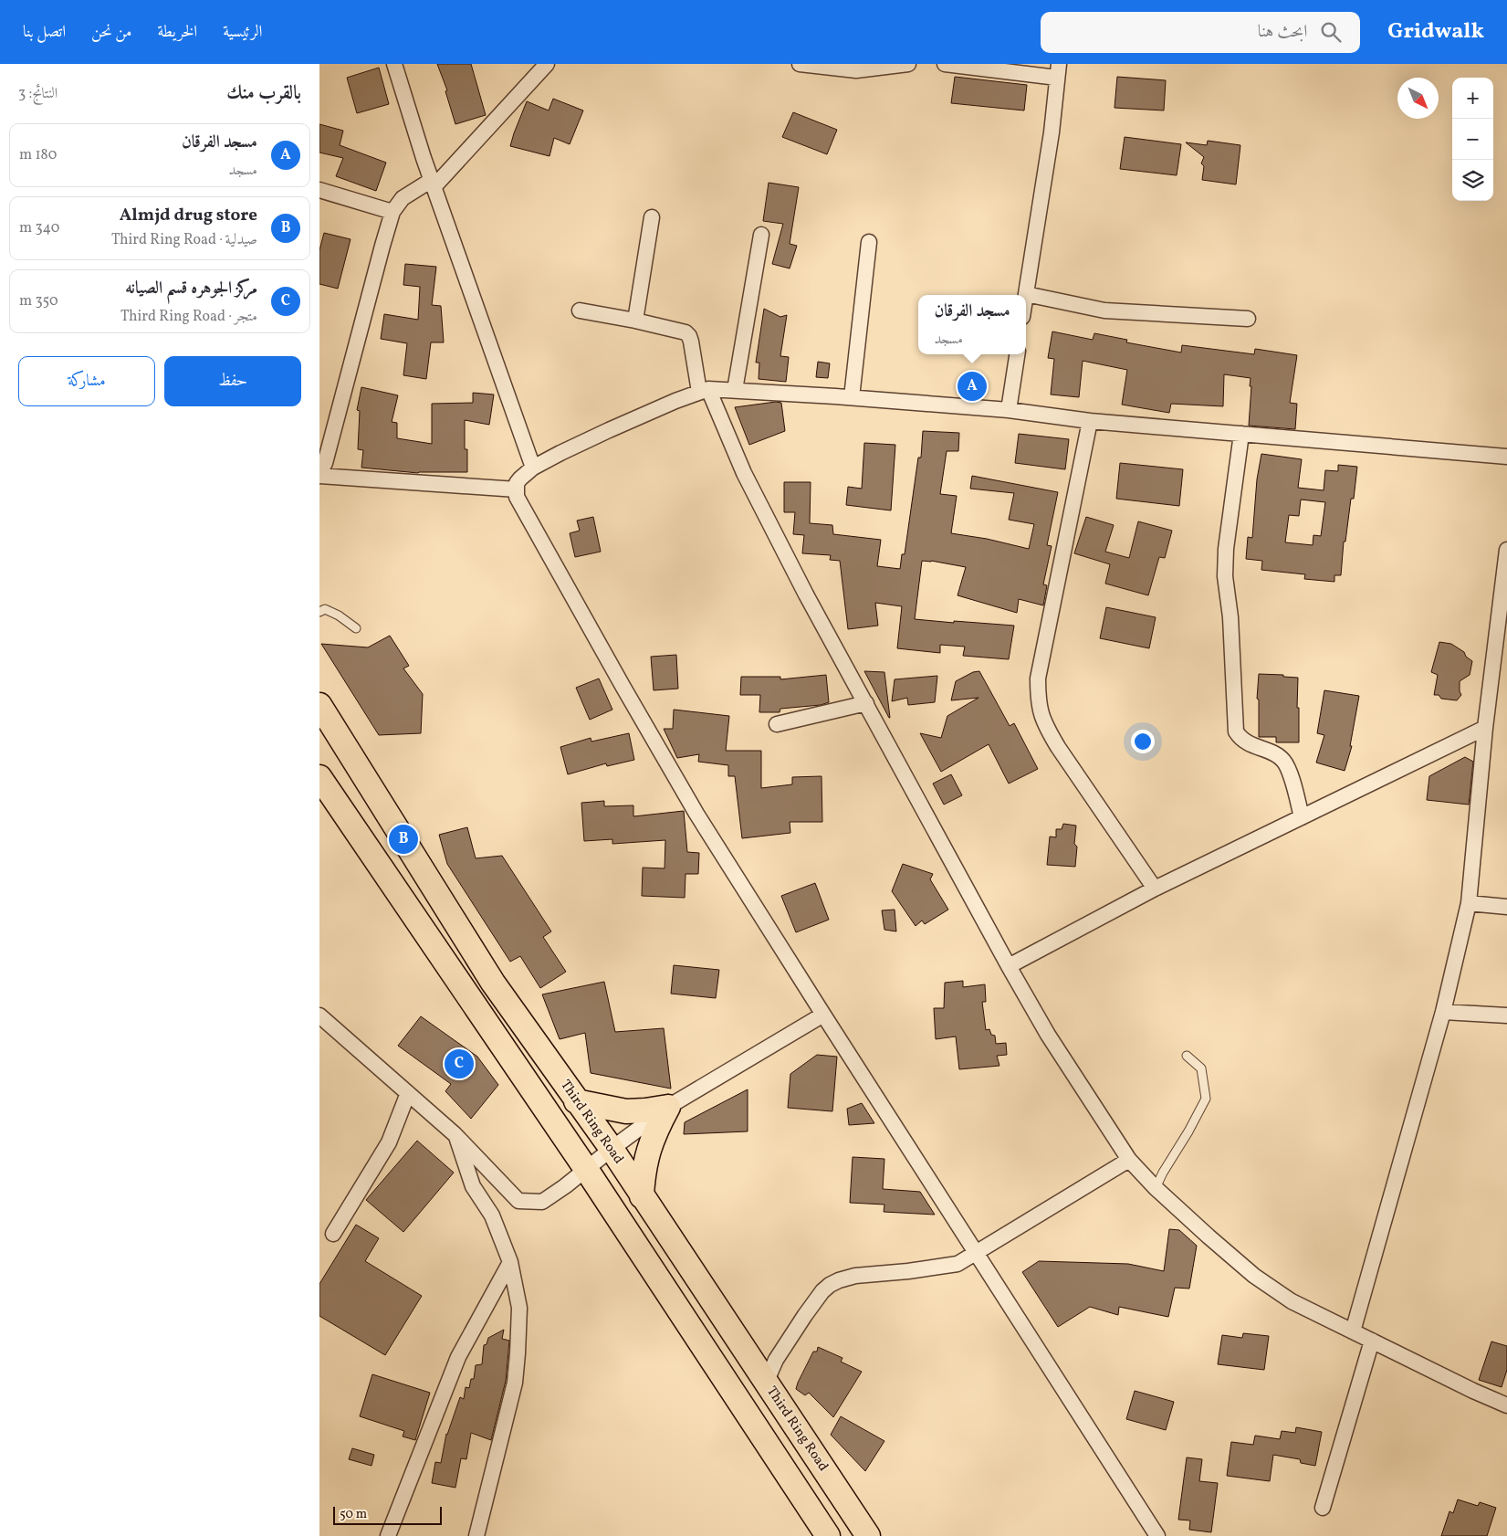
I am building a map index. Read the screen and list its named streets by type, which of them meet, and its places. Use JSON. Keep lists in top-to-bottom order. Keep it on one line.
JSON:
{"streets":{"main road":["Third Ring Road"]},"scale_bar":"50 m","north":"bottom right","page":{"header":"Gridwalk","search":"ابحث هنا","nav":["الرئيسية","الخريطة","من نحن","اتصل بنا"],"heading":["بالقرب منك","النتائج: 3"],"map_buttons":["+","−"],"list":[{"mark":"A","name":"مسجد الفرقان","note":"مسجد","value":"180 m"},{"mark":"B","name":"Almjd drug store","note":"صيدلية · Third Ring Road","value":"340 m"},{"mark":"C","name":"مركز الجوهره قسم الصيانه","note":"متجر · Third Ring Road","value":"350 m"}],"popup":["مسجد الفرقان","مسجد"],"buttons":["حفظ","مشاركة"],"pins":["A","B","C"],"scale":"50 m"}}
